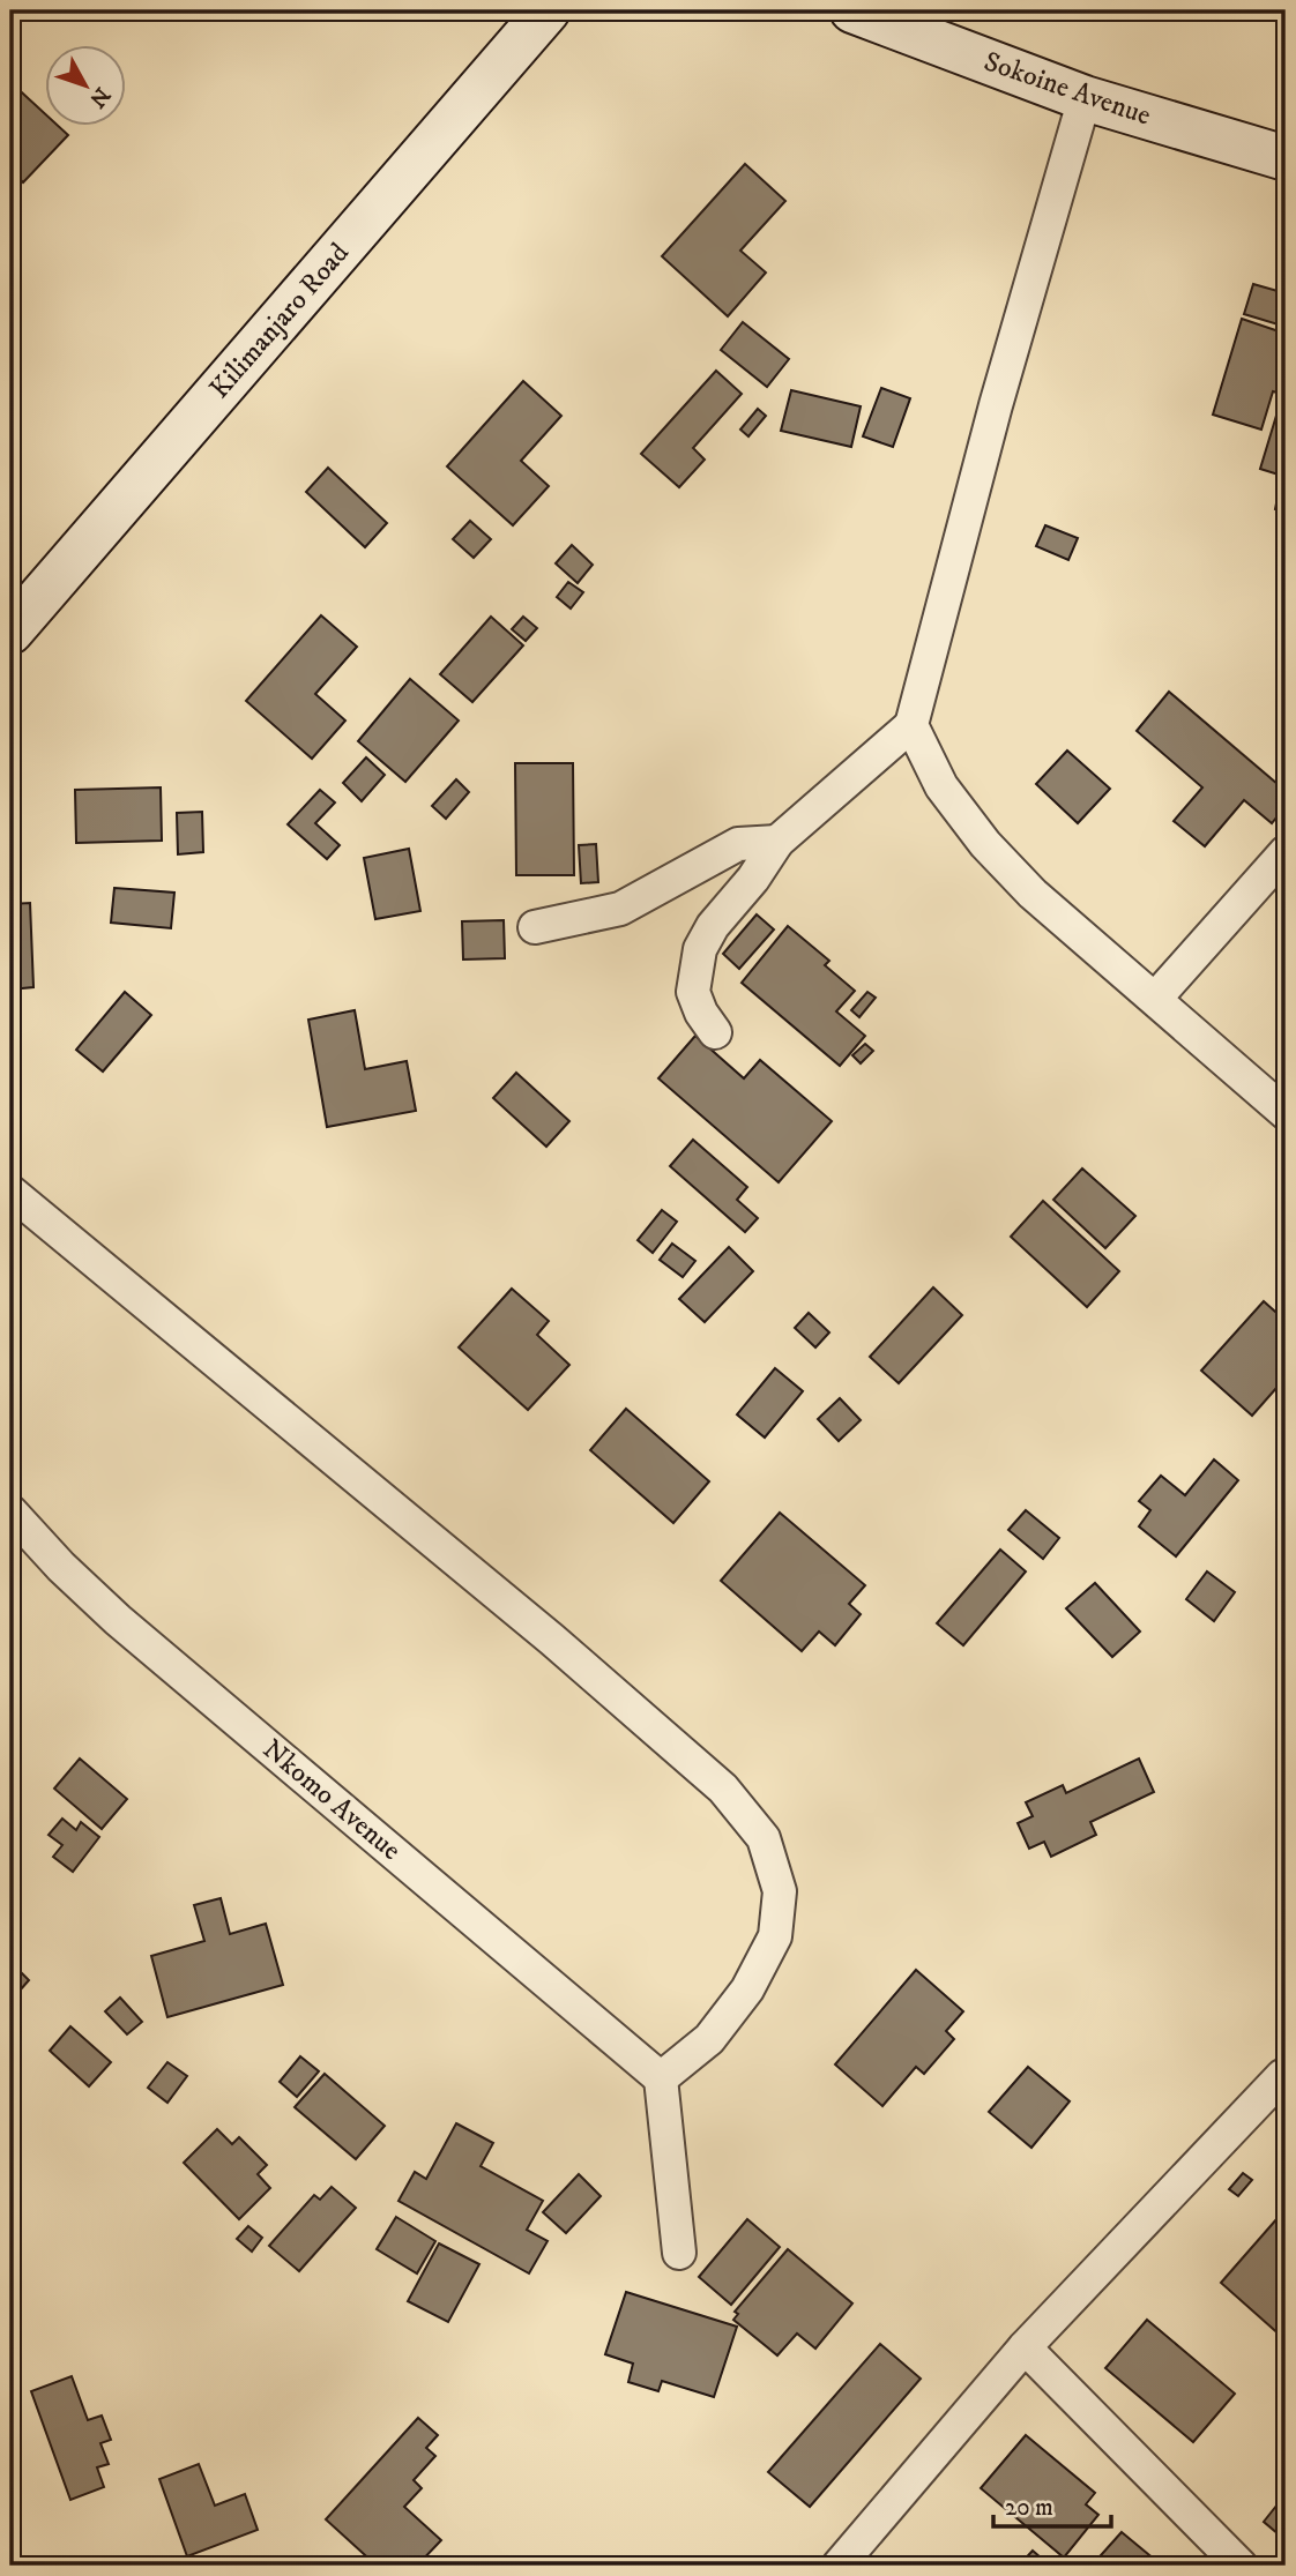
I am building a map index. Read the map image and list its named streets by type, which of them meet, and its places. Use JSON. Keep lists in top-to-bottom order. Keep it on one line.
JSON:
{"streets":{"main road":["Sokoine Avenue","Kilimanjaro Road"],"street":["Nkomo Avenue"]},"scale_bar":"20 m","north":"bottom right"}
